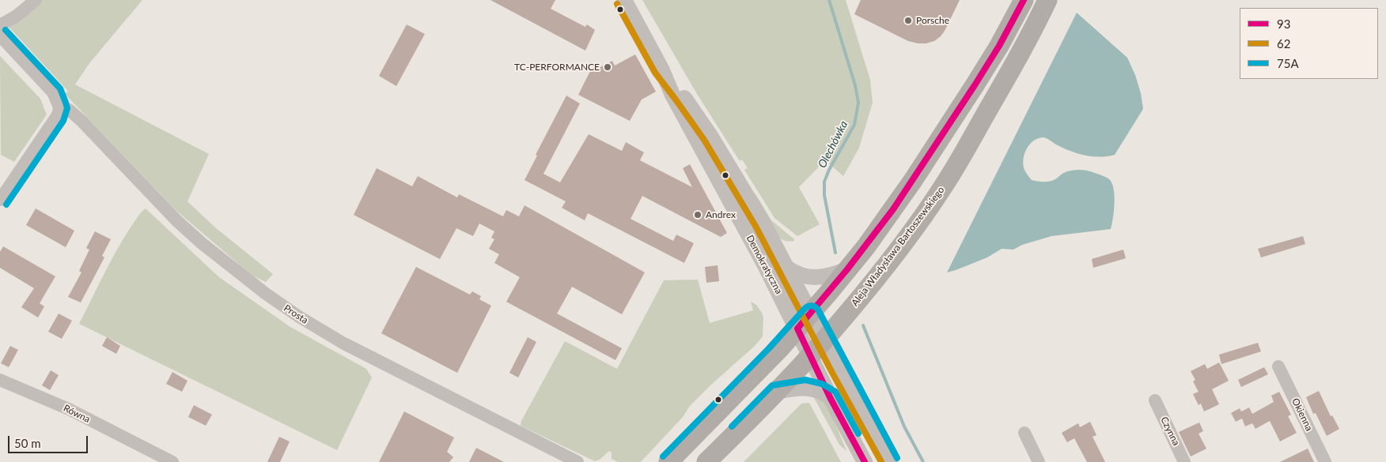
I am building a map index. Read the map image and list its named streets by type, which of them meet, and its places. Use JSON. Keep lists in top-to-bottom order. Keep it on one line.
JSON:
{"streets":{"main road":["Aleja Władysława Bartoszewskiego"],"street":["Demokratyczna","Prosta","Równa","Okienna","Czynna"]},"crossings":[["Aleja Władysława Bartoszewskiego","Demokratyczna"]],"water":["Olechówka"],"places":["Porsche","TC-PERFORMANCE","Andrex"],"lines":["transit line 93","transit line 62","transit line 75A"],"legend":["93","62","75A"],"scale_bar":"50 m"}
